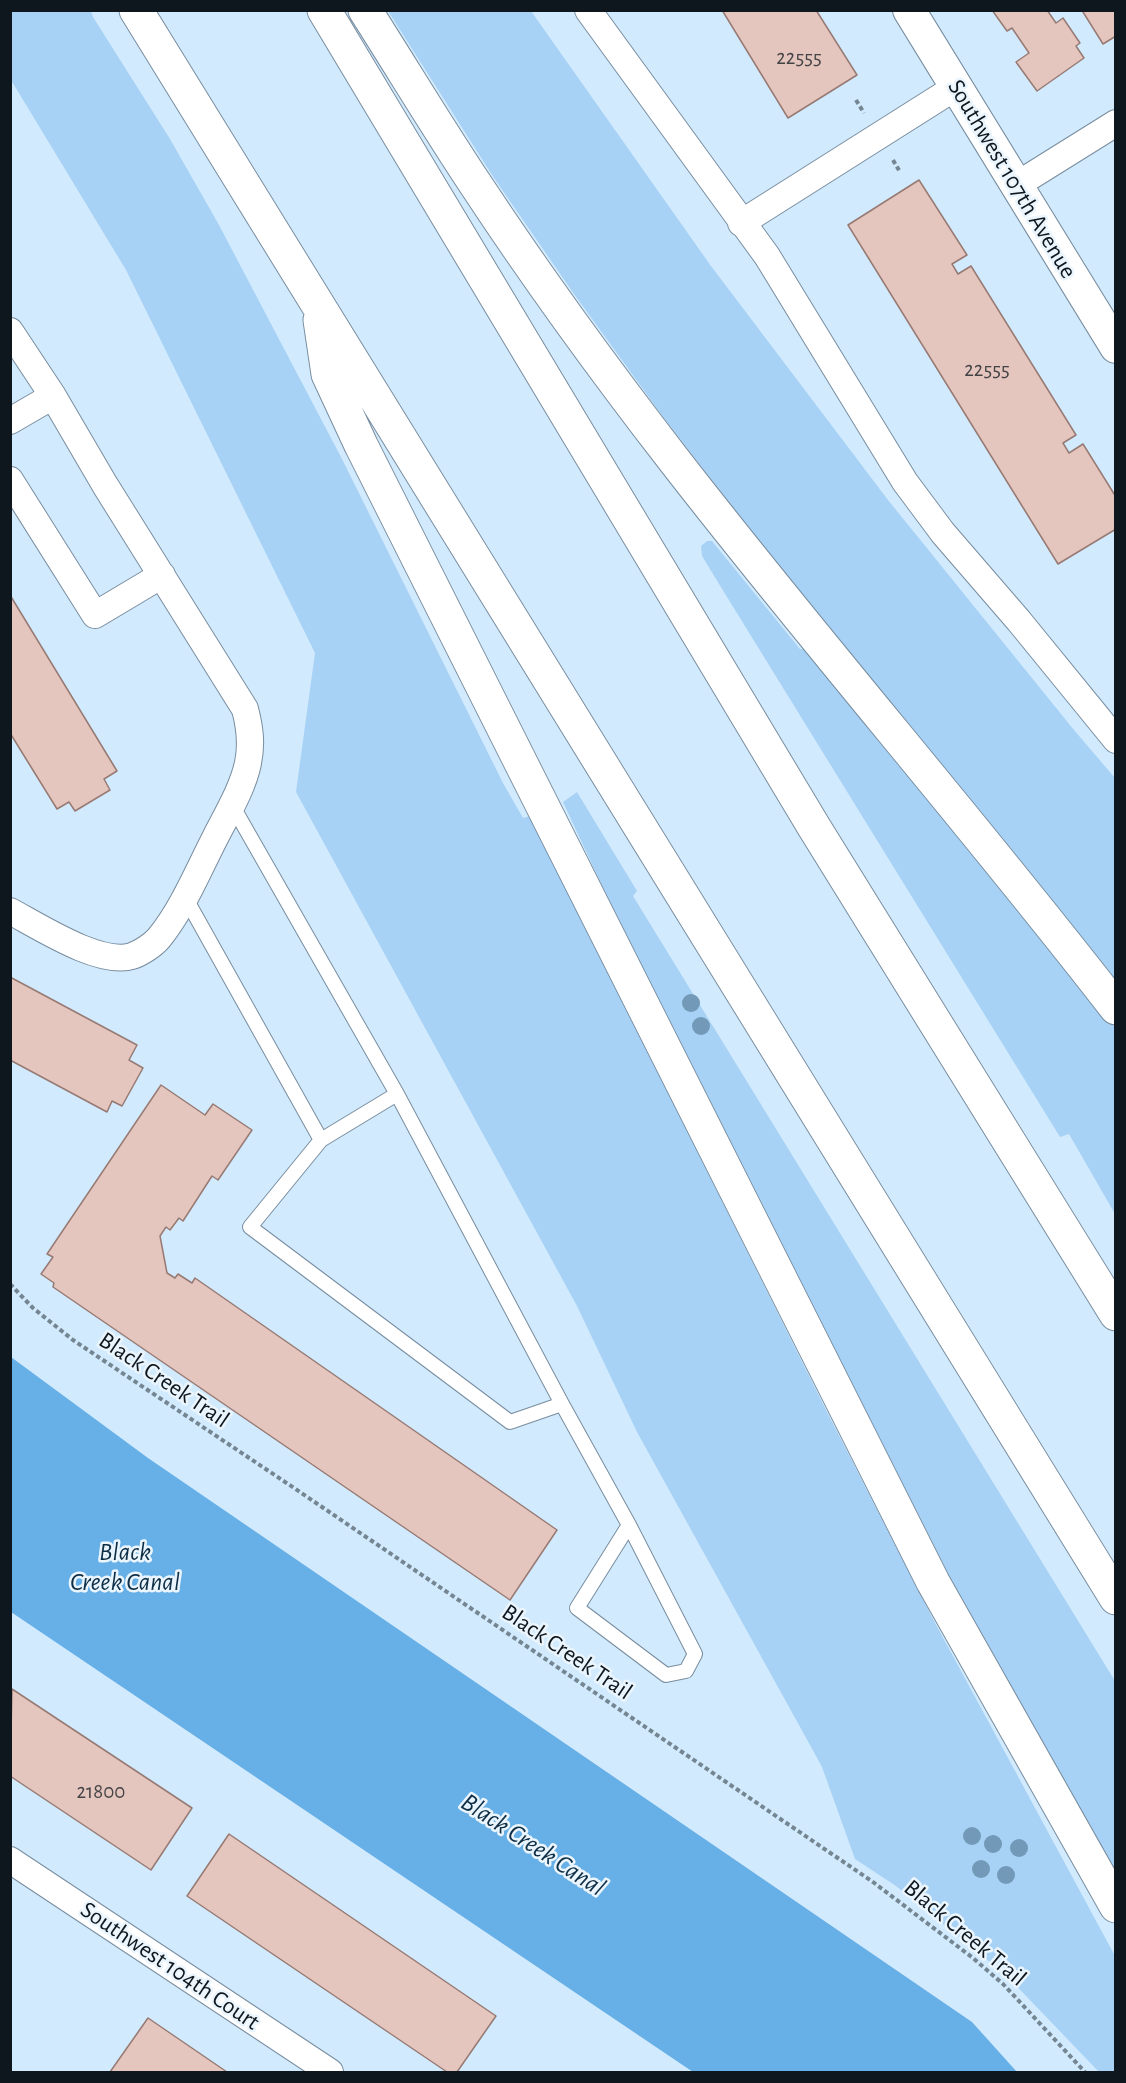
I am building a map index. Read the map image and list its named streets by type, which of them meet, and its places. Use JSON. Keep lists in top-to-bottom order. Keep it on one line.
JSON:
{"streets":{"street":["Southwest 107th Avenue","Southwest 104th Court"],"path":["Black Creek Trail"]},"water":["Black Creek Canal"],"house_numbers":["22555","22555","21800"]}
